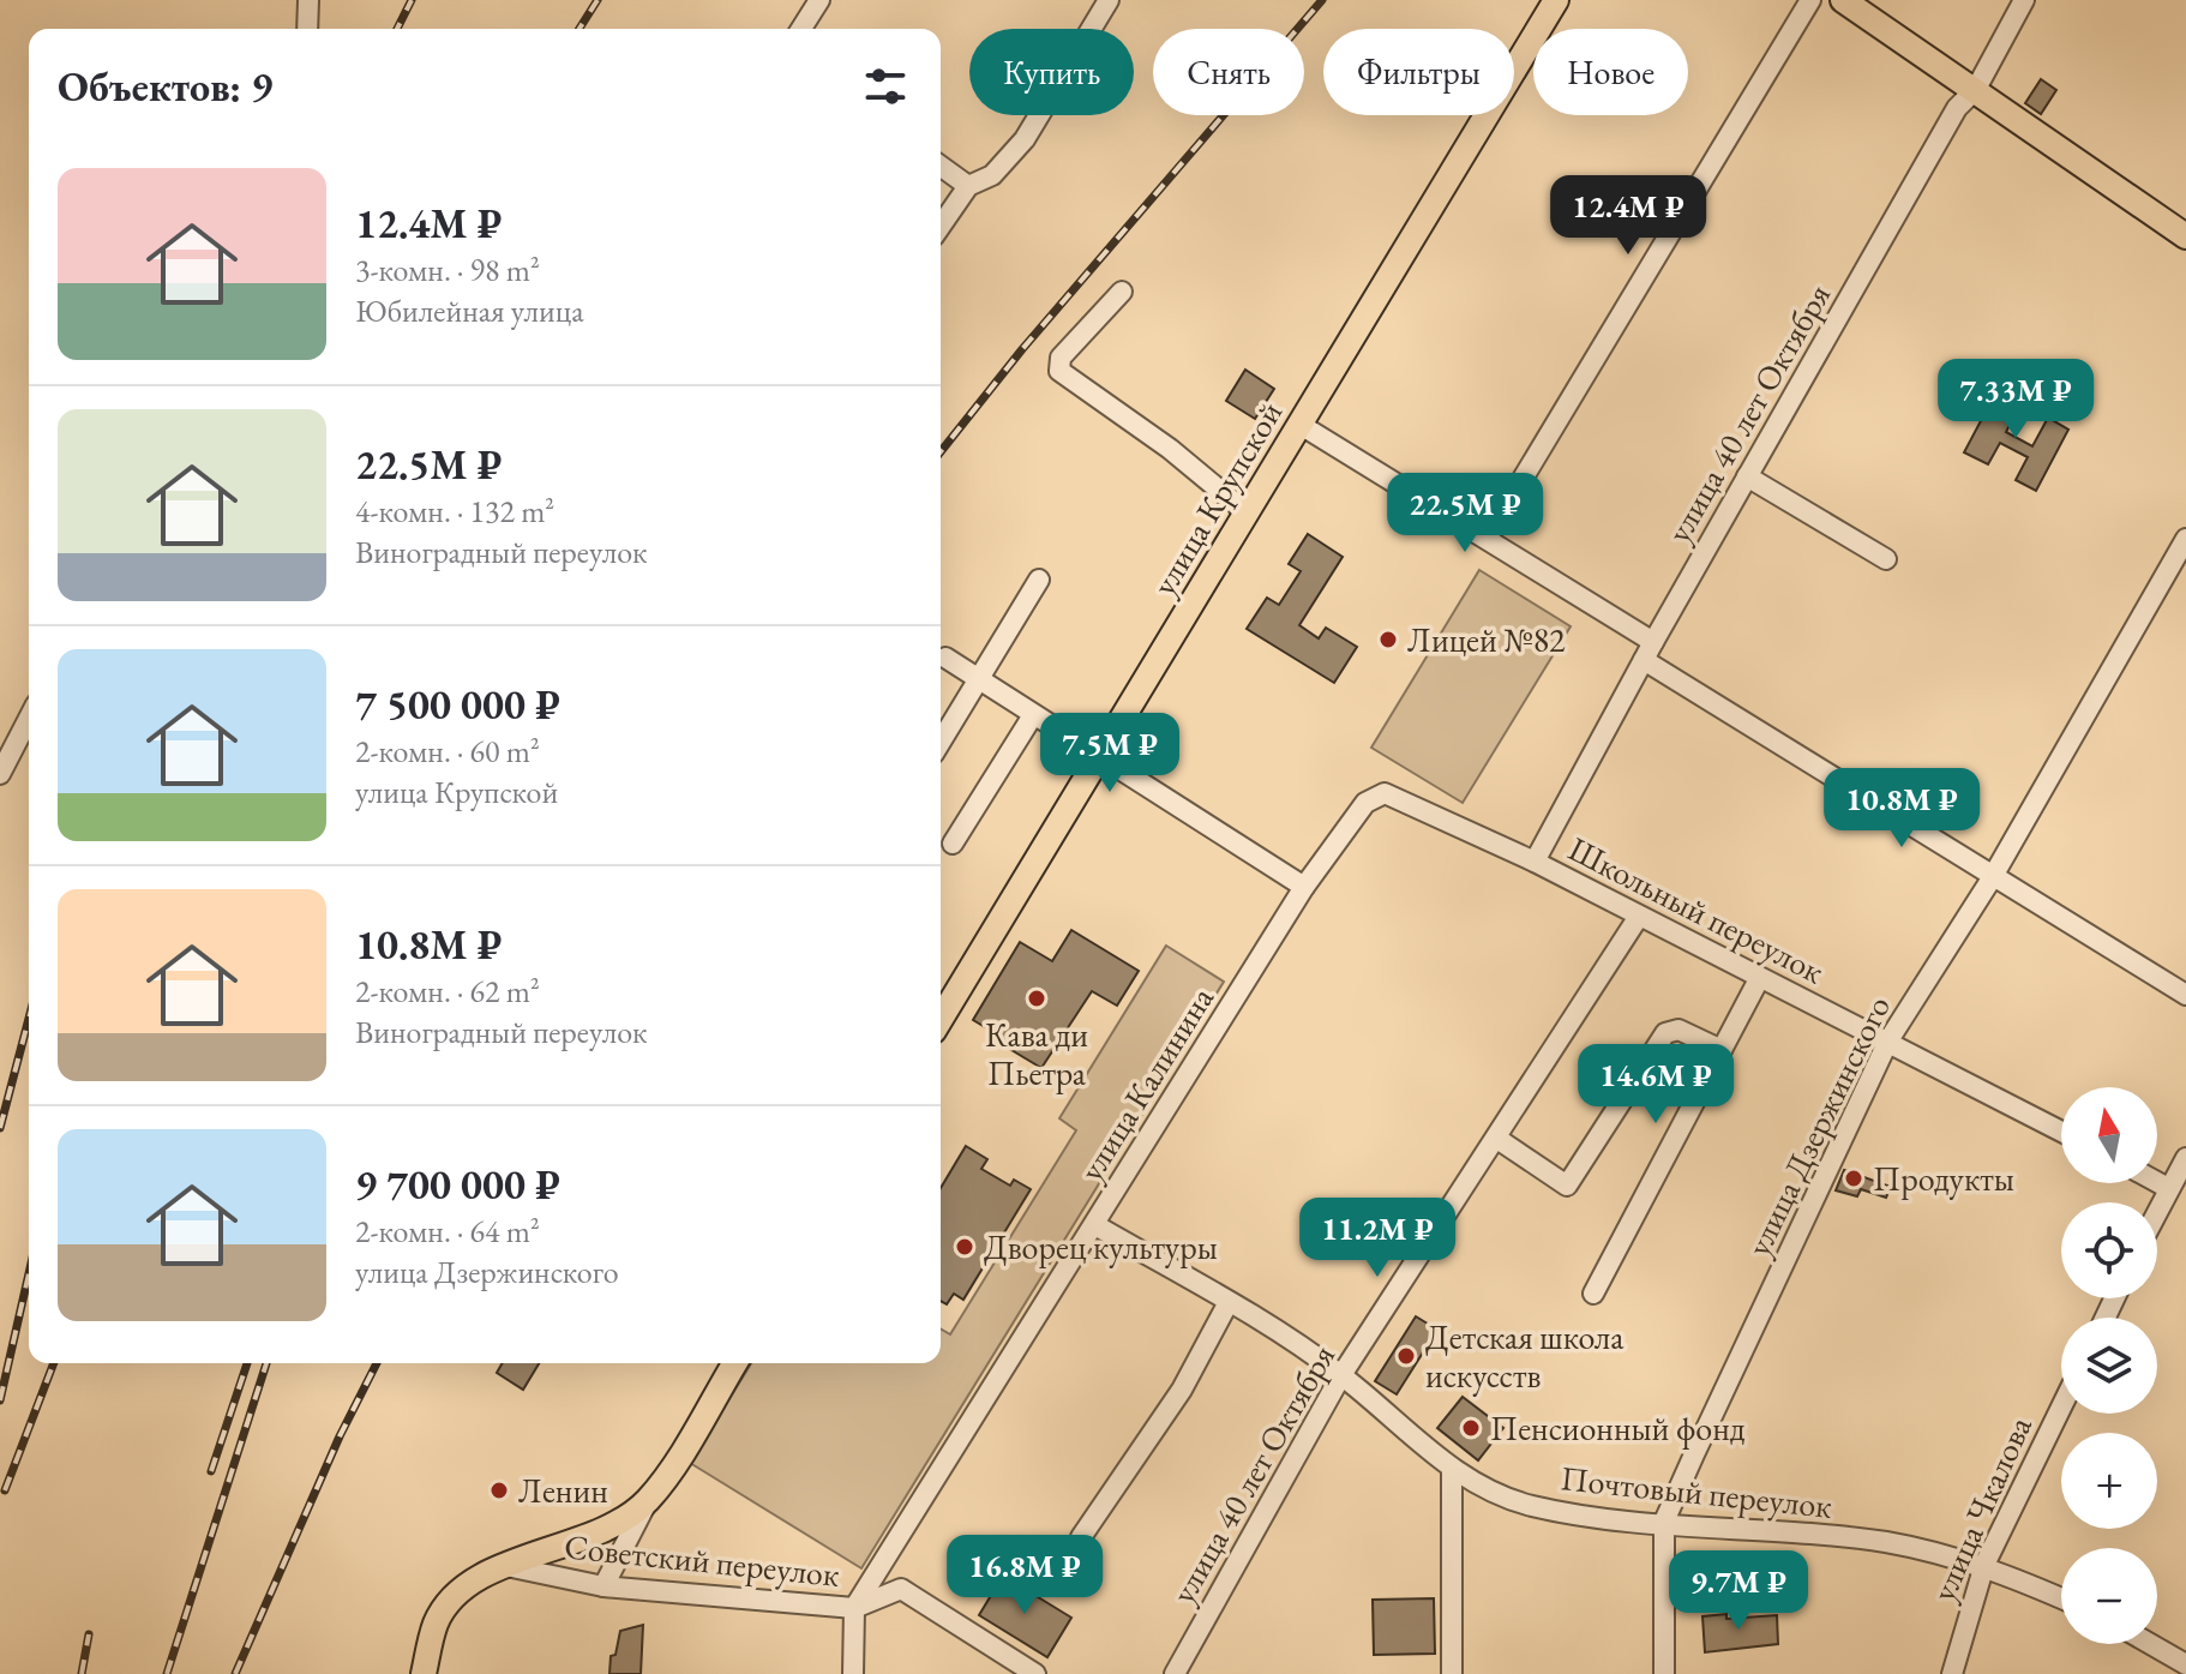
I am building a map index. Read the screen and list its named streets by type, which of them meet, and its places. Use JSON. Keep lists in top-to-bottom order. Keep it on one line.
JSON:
{"streets":{"main road":["улица Крупской"],"street":["улица 40 лет Октября","Школьный переулок","улица Калинина","улица Дзержинского","Почтовый переулок","улица Чкалова","Советский переулок"]},"crossings":[["улица 40 лет Октября","Школьный переулок"],["улица 40 лет Октября","Почтовый переулок"],["Школьный переулок","улица Калинина"],["Школьный переулок","улица Дзержинского"],["улица Калинина","Почтовый переулок"],["улица Калинина","Советский переулок"],["улица Дзержинского","Почтовый переулок"],["Почтовый переулок","улица Чкалова"]],"places":["Лицей №82","Кава ди Пьетра","Продукты","Дворец культуры","Детская школа искусств","Пенсионный фонд","Ленин"],"north":"top","page":{"chip":["Купить","Снять","Фильтры","Новое"],"heading":"Объектов: 9","list":[{"name":"12.4M ₽","note":"3-комн. · 98 m² · Юбилейная улица"},{"name":"22.5M ₽","note":"4-комн. · 132 m² · Виноградный переулок"},{"name":"7 500 000 ₽","note":"2-комн. · 60 m² · улица Крупской"},{"name":"10.8M ₽","note":"2-комн. · 62 m² · Виноградный переулок"},{"name":"9 700 000 ₽","note":"2-комн. · 64 m² · улица Дзержинского"}],"price":["12.4M ₽","7.33M ₽","22.5M ₽","7.5M ₽","10.8M ₽","14.6M ₽","11.2M ₽","16.8M ₽","9.7M ₽"],"map_buttons":["+","−"]}}
